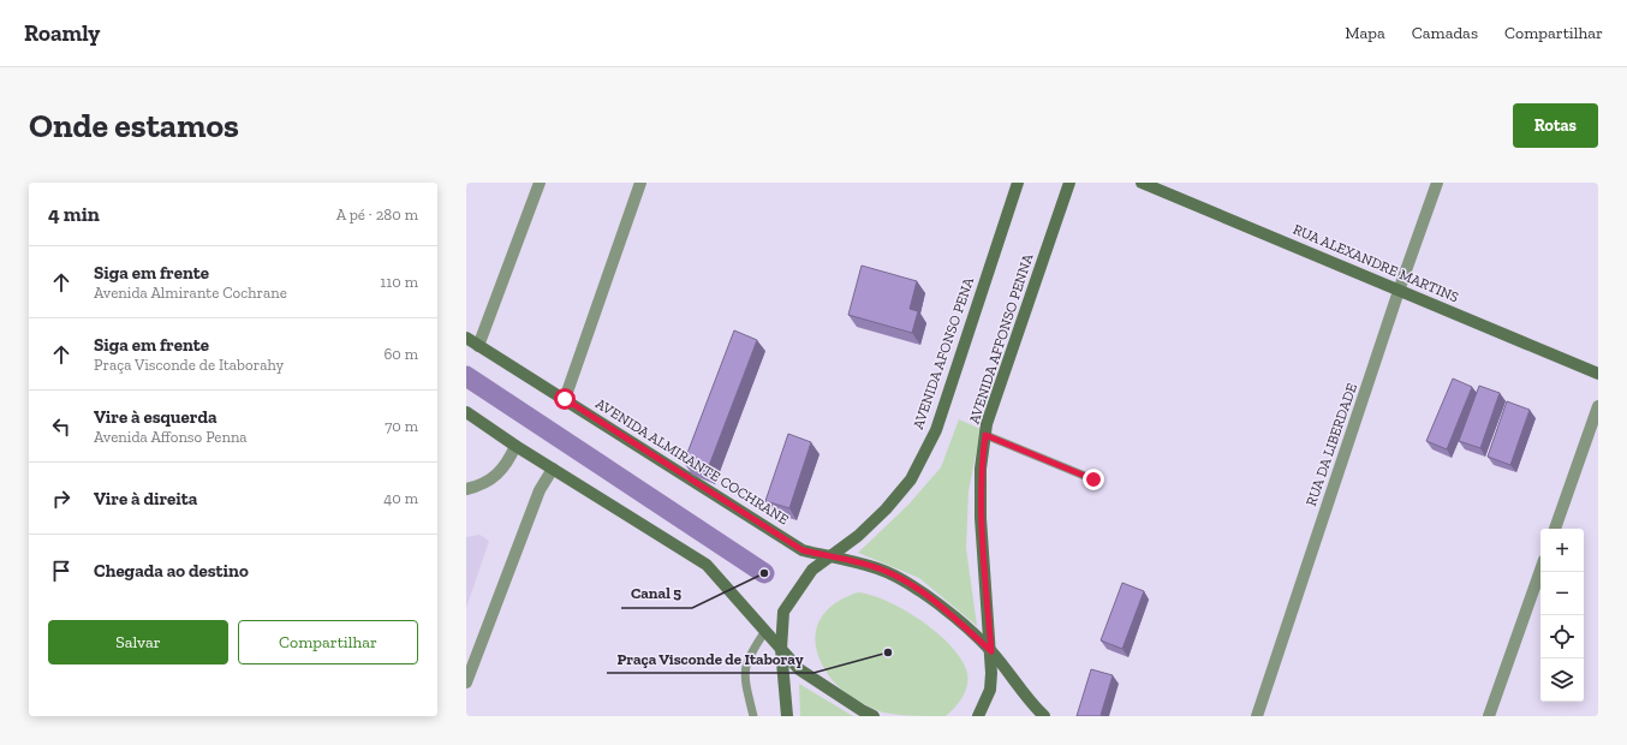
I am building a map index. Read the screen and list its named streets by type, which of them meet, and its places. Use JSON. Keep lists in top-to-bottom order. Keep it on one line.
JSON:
{"streets":{"main road":["RUA ALEXANDRE MARTINS","AVENIDA AFFONSO PENNA","AVENIDA AFONSO PENA","AVENIDA ALMIRANTE COCHRANE"],"street":["RUA DA LIBERDADE"]},"crossings":[["RUA ALEXANDRE MARTINS","RUA DA LIBERDADE"],["AVENIDA AFFONSO PENNA","AVENIDA ALMIRANTE COCHRANE"],["AVENIDA AFONSO PENA","AVENIDA ALMIRANTE COCHRANE"]],"places":["Canal 5","Praça Visconde de Itaboray"],"page":{"header":"Roamly","nav":["Mapa","Camadas","Compartilhar"],"buttons":["Rotas",["Salvar","Compartilhar"]],"title":"Onde estamos","heading":["4 min","A pé · 280 m"],"list":[["Siga em frente","Avenida Almirante Cochrane","110 m"],["Siga em frente","Praça Visconde de Itaborahy","60 m"],["Vire à esquerda","Avenida Affonso Penna","70 m"],["Vire à direita","40 m"],"Chegada ao destino"],"map_buttons":["+","−"]}}
